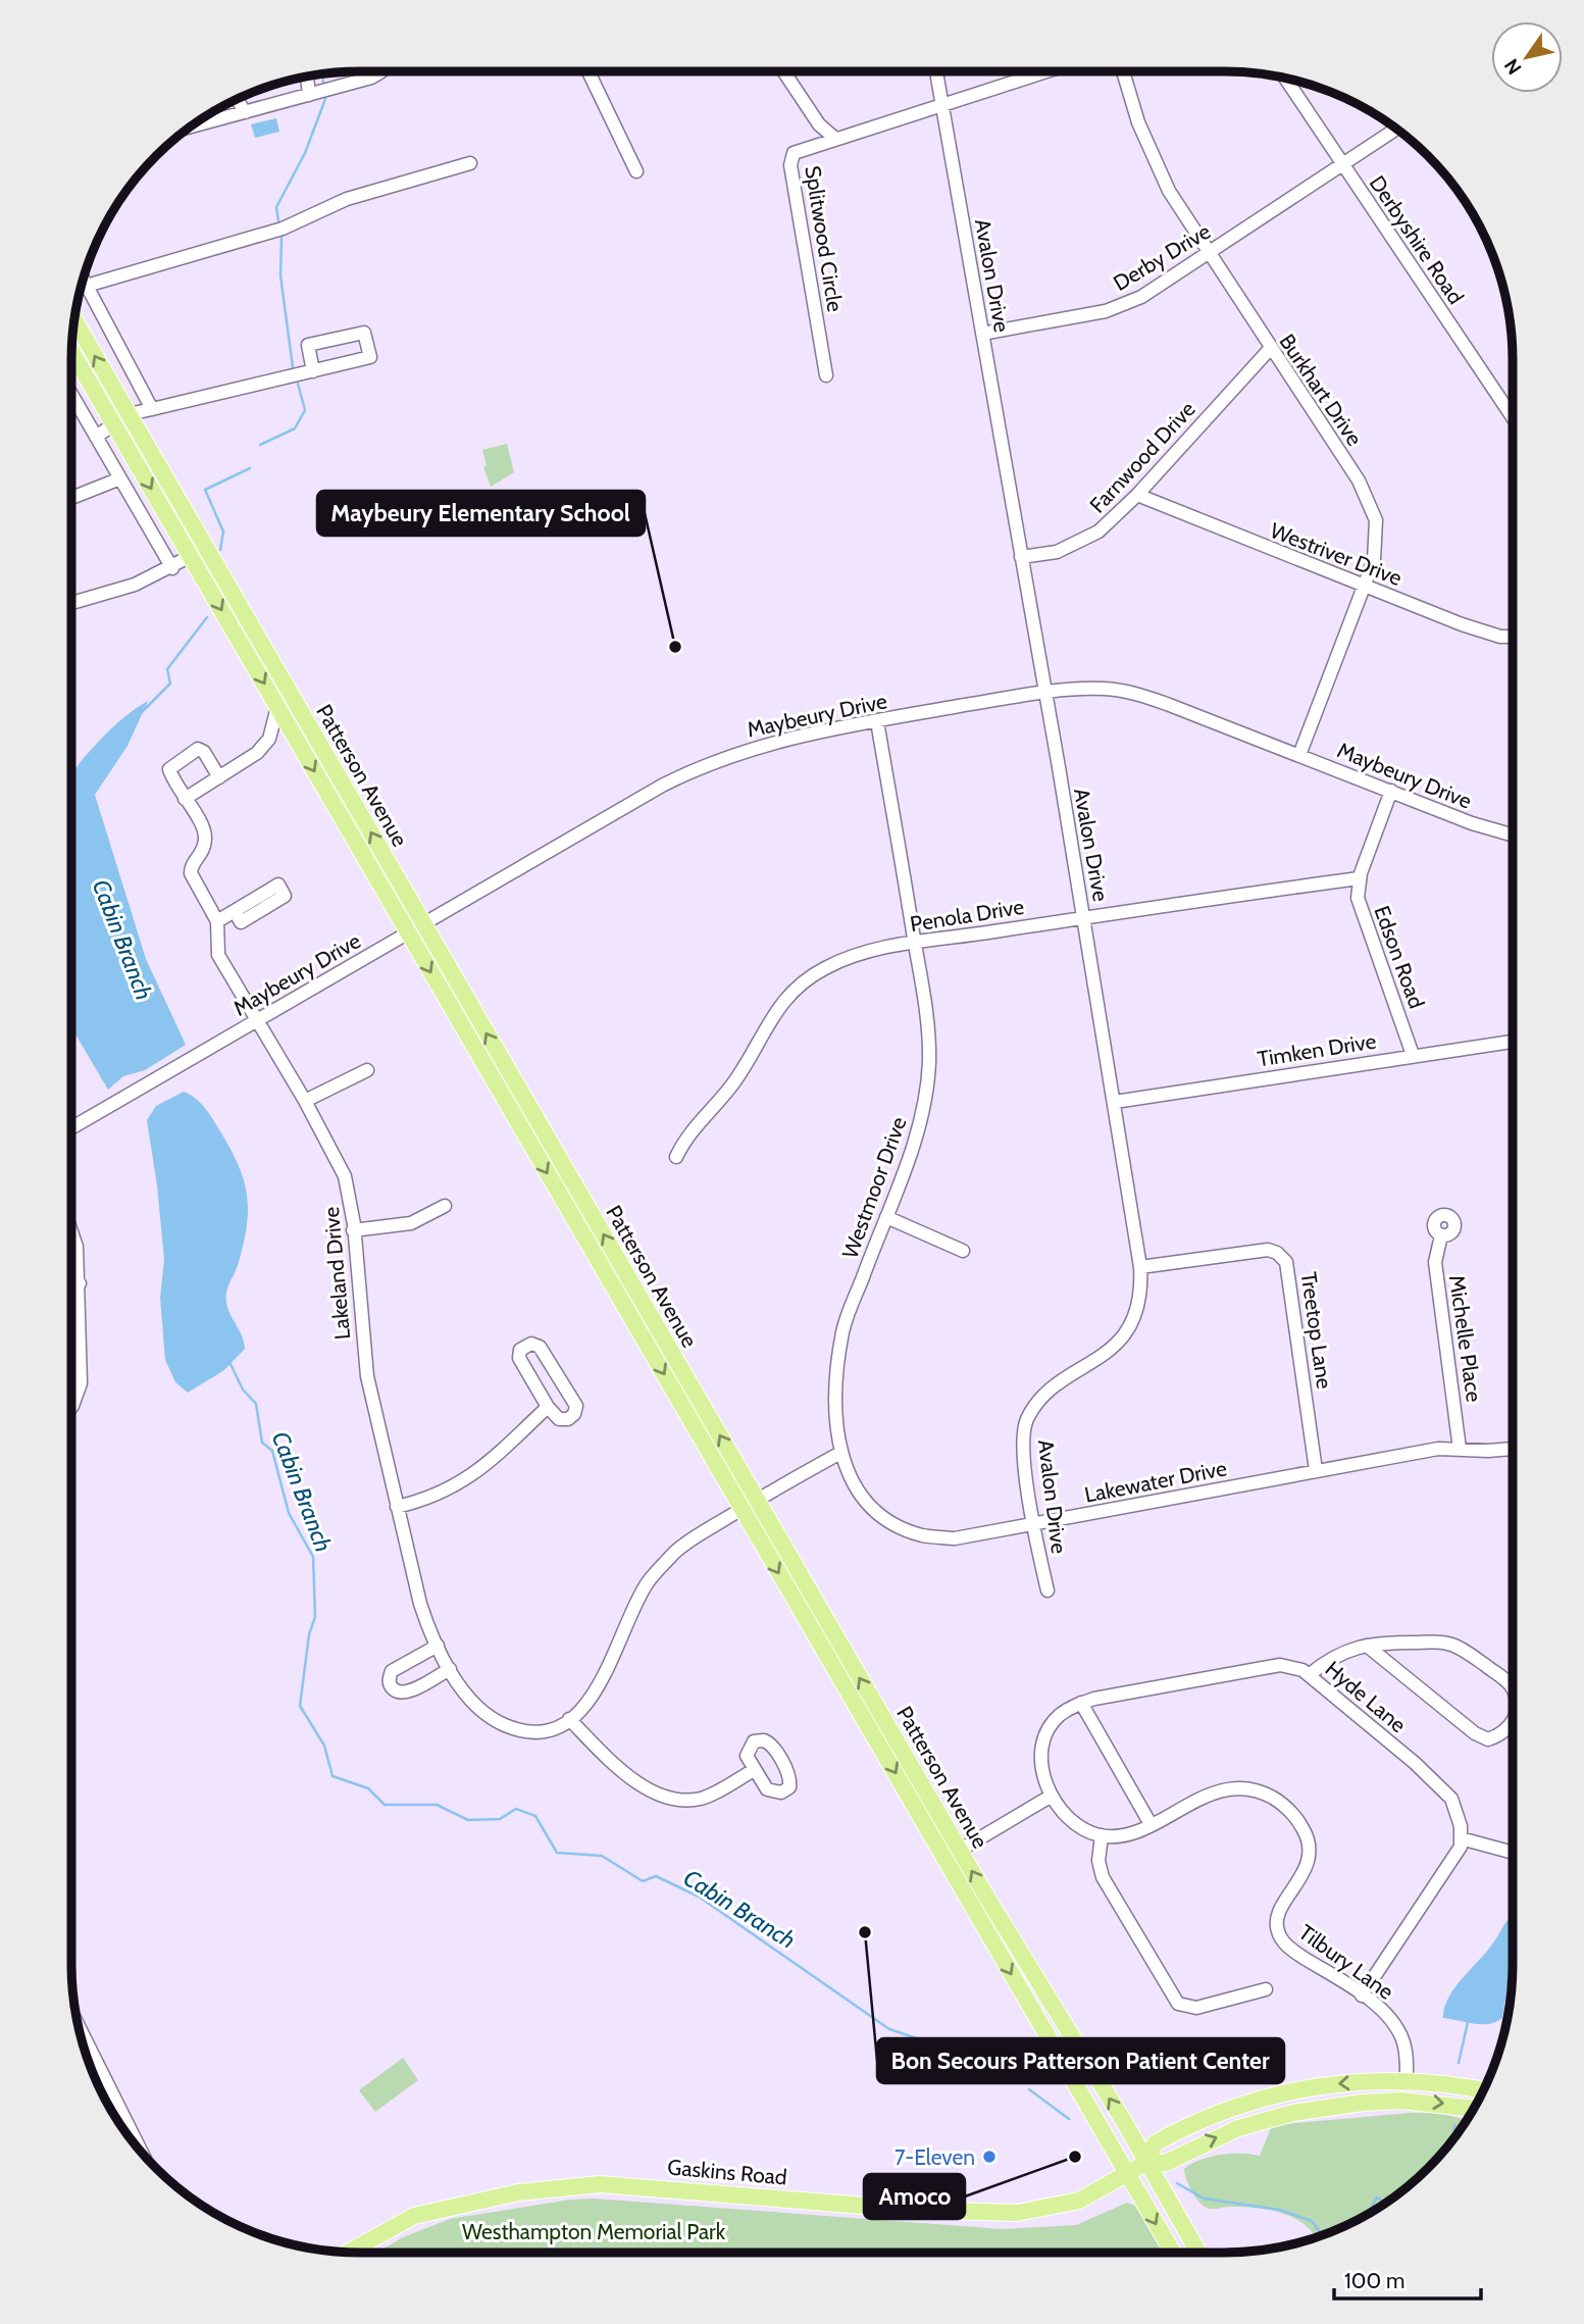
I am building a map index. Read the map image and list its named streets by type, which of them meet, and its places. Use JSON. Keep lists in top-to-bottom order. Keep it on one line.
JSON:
{"streets":{"main road":["Patterson Avenue","Gaskins Road"],"street":["Splitwood Circle","Derbyshire Road","Derby Drive","Avalon Drive","Burkhart Drive","Farnwood Drive","Westriver Drive","Maybeury Drive","Penola Drive","Edson Road","Timken Drive","Westmoor Drive","Lakeland Drive","Treetop Lane","Michelle Place","Lakewater Drive","Hyde Lane","Tilbury Lane"]},"crossings":[["Derbyshire Road","Derby Drive"],["Derby Drive","Avalon Drive"],["Derby Drive","Burkhart Drive"],["Avalon Drive","Farnwood Drive"],["Avalon Drive","Maybeury Drive"],["Avalon Drive","Penola Drive"],["Avalon Drive","Timken Drive"],["Avalon Drive","Treetop Lane"],["Avalon Drive","Lakewater Drive"],["Burkhart Drive","Farnwood Drive"],["Burkhart Drive","Westriver Drive"],["Burkhart Drive","Maybeury Drive"],["Farnwood Drive","Westriver Drive"],["Maybeury Drive","Patterson Avenue"],["Maybeury Drive","Edson Road"],["Maybeury Drive","Westmoor Drive"],["Maybeury Drive","Lakeland Drive"],["Patterson Avenue","Gaskins Road"],["Penola Drive","Edson Road"],["Penola Drive","Westmoor Drive"],["Edson Road","Timken Drive"],["Westmoor Drive","Lakewater Drive"],["Treetop Lane","Lakewater Drive"],["Michelle Place","Lakewater Drive"]],"water":["Cabin Branch"],"parks":["Westhampton Memorial Park"],"places":["Maybeury Elementary School","Bon Secours Patterson Patient Center","7-Eleven","Amoco"],"scale_bar":"100 m","north":"bottom left"}
